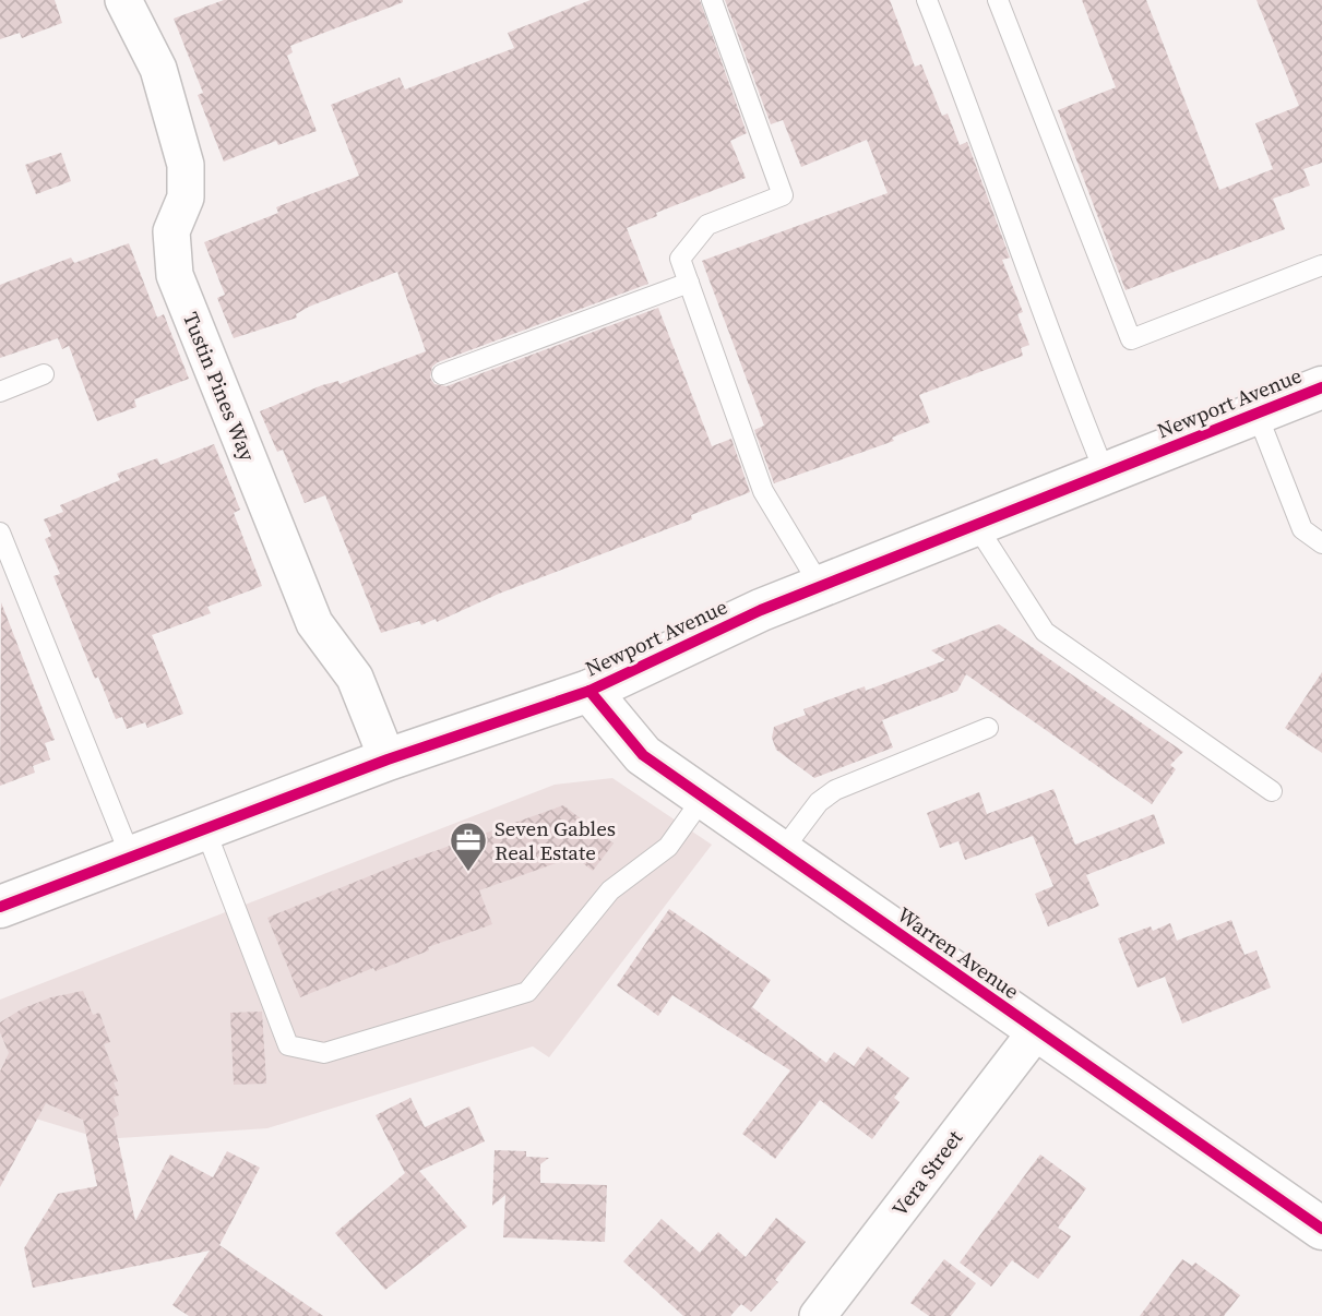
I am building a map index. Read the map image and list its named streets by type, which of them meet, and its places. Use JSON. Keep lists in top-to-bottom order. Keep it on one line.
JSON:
{"streets":{"main road":["Newport Avenue","Warren Avenue"],"street":["Tustin Pines Way","Vera Street"]},"crossings":[["Tustin Pines Way","Newport Avenue"],["Newport Avenue","Warren Avenue"],["Warren Avenue","Vera Street"]],"places":{"office":["Seven Gables Real Estate"]}}
